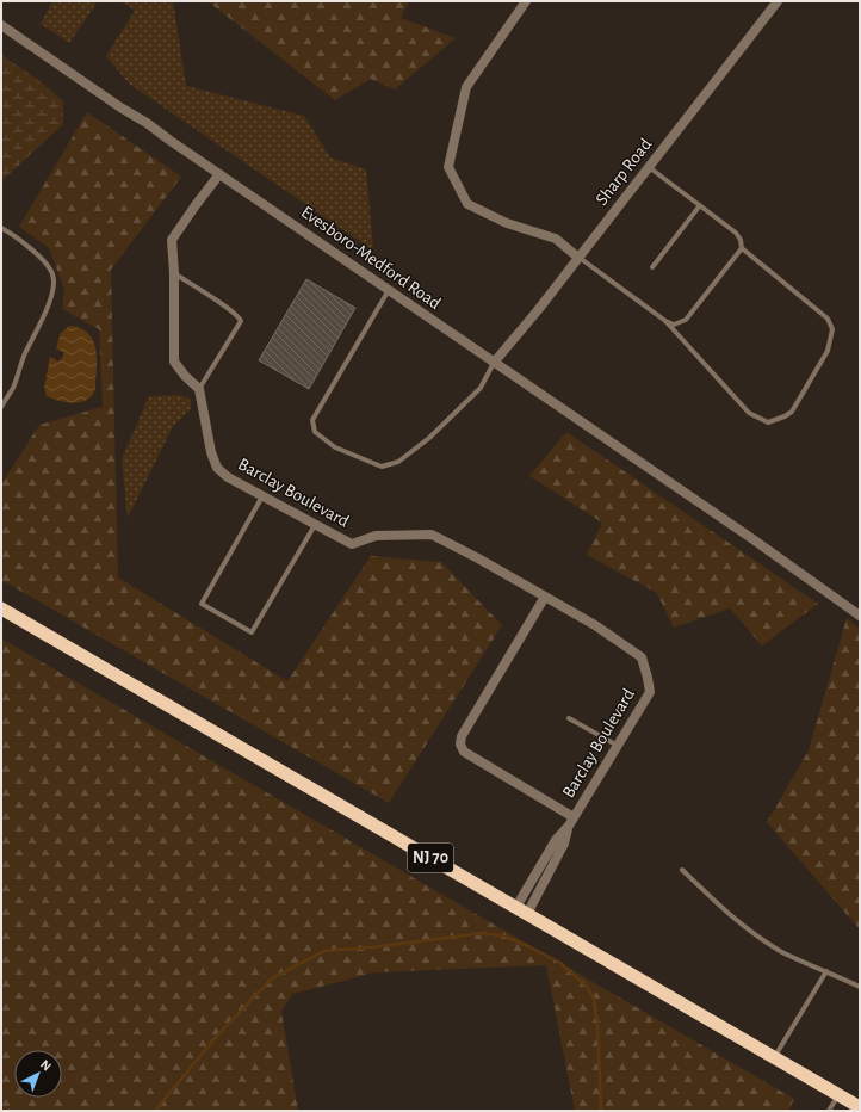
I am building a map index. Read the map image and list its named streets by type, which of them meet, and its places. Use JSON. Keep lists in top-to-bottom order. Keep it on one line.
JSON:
{"streets":{"highway":["NJ 70"],"street":["Sharp Road","Evesboro-Medford Road","Barclay Boulevard"]},"crossings":[["Sharp Road","Evesboro-Medford Road"],["Barclay Boulevard","NJ 70"]],"north":"top right"}
